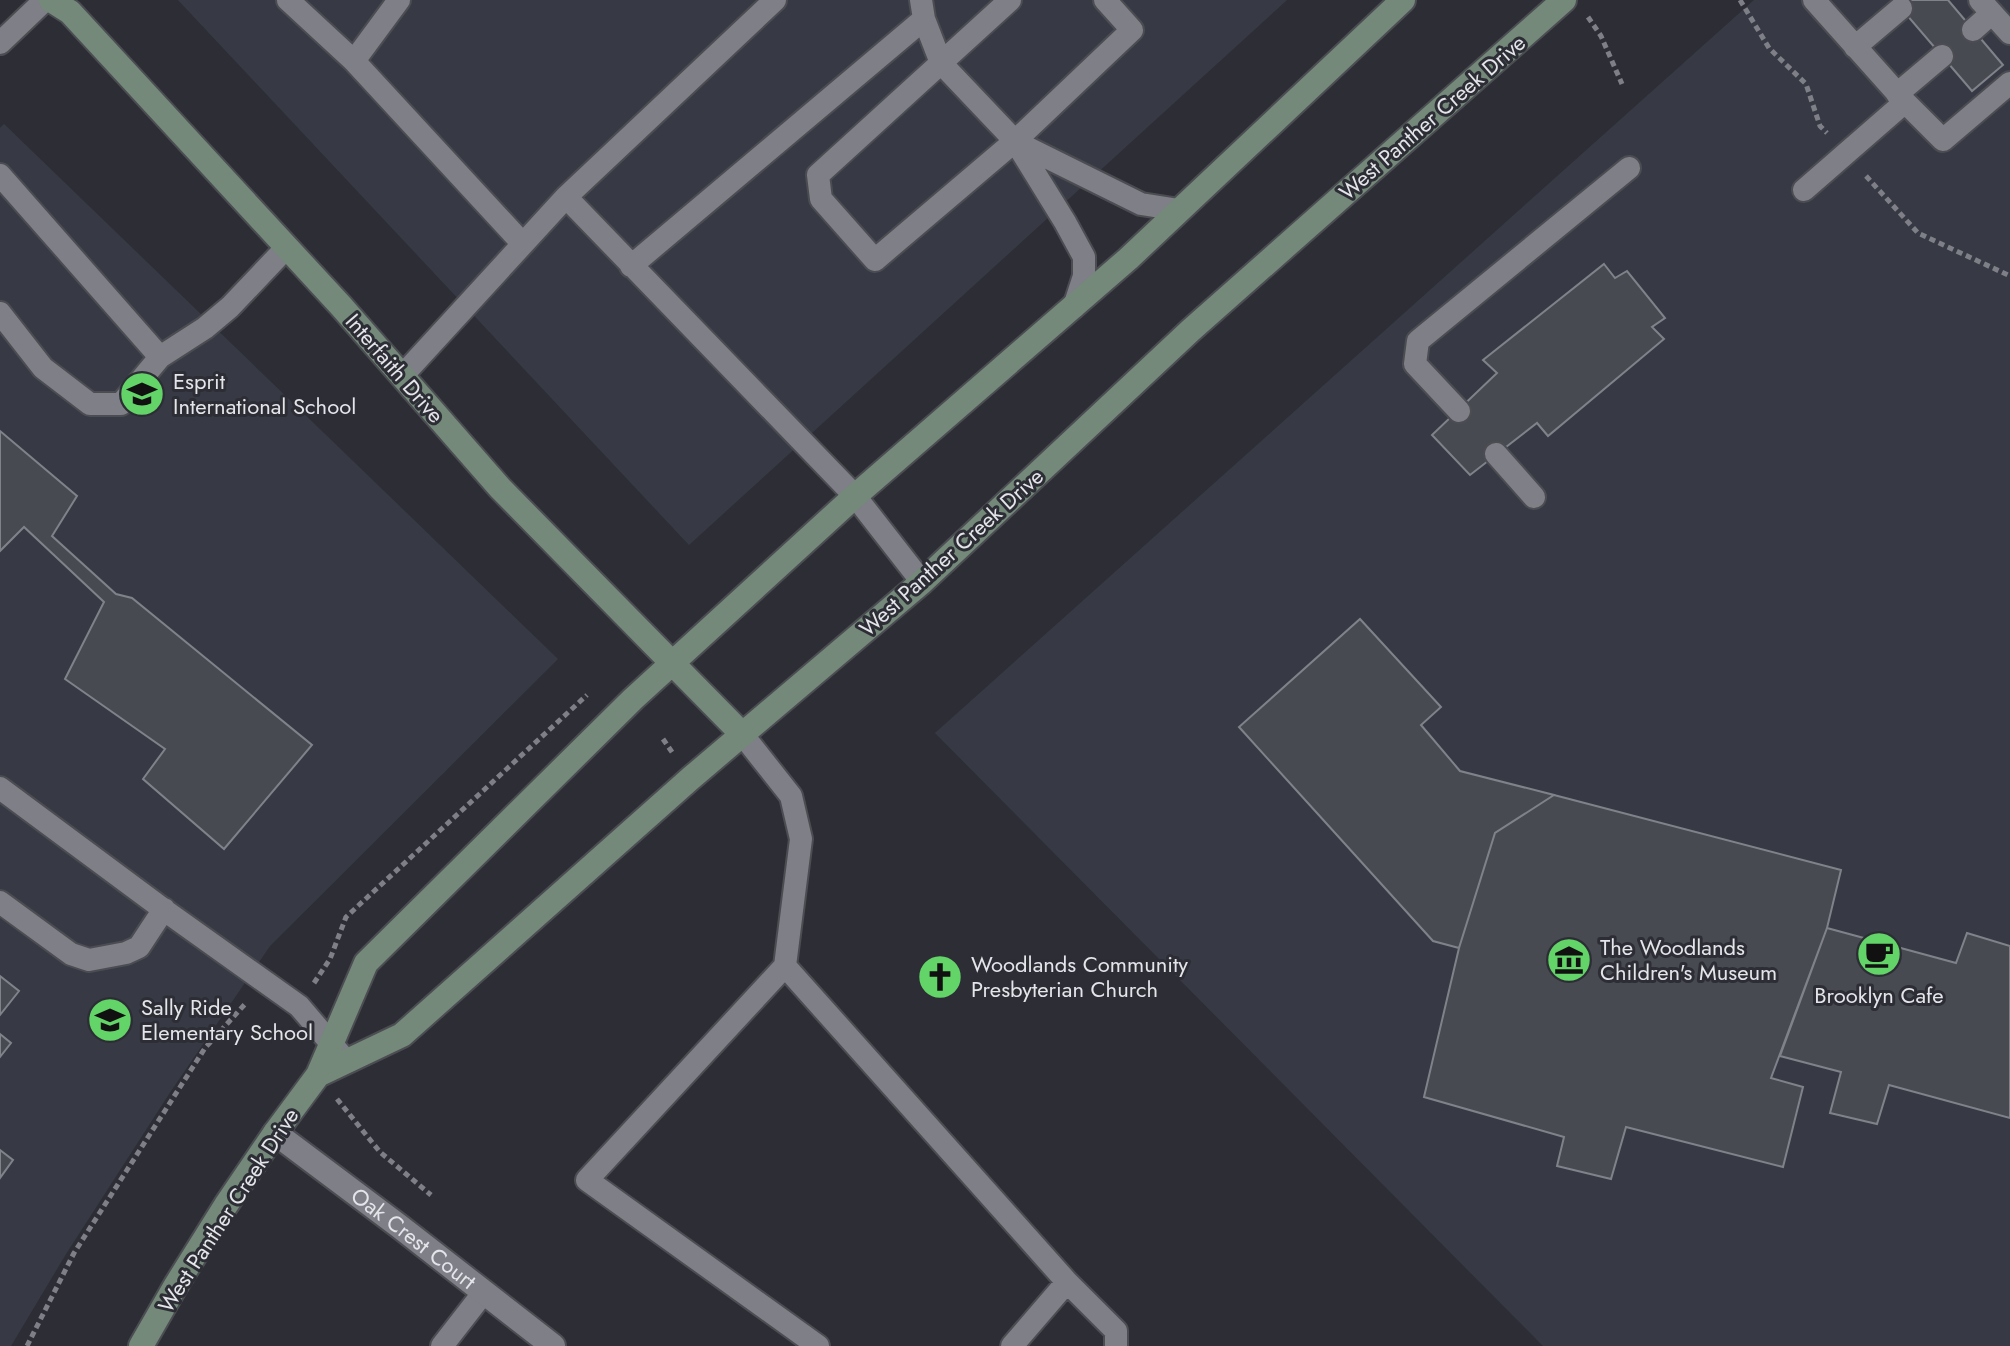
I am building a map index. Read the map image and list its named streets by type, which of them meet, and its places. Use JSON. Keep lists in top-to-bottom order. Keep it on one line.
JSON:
{"streets":{"street":["West Panther Creek Drive","Interfaith Drive","Oak Crest Court"]},"crossings":[["West Panther Creek Drive","Interfaith Drive"],["West Panther Creek Drive","Oak Crest Court"]],"places":{"school or university":["Esprit International School","Sally Ride Elementary School"],"cafe":["Brooklyn Cafe"],"museum":["The Woodlands Children's Museum"],"church":["Woodlands Community Presbyterian Church"]}}
